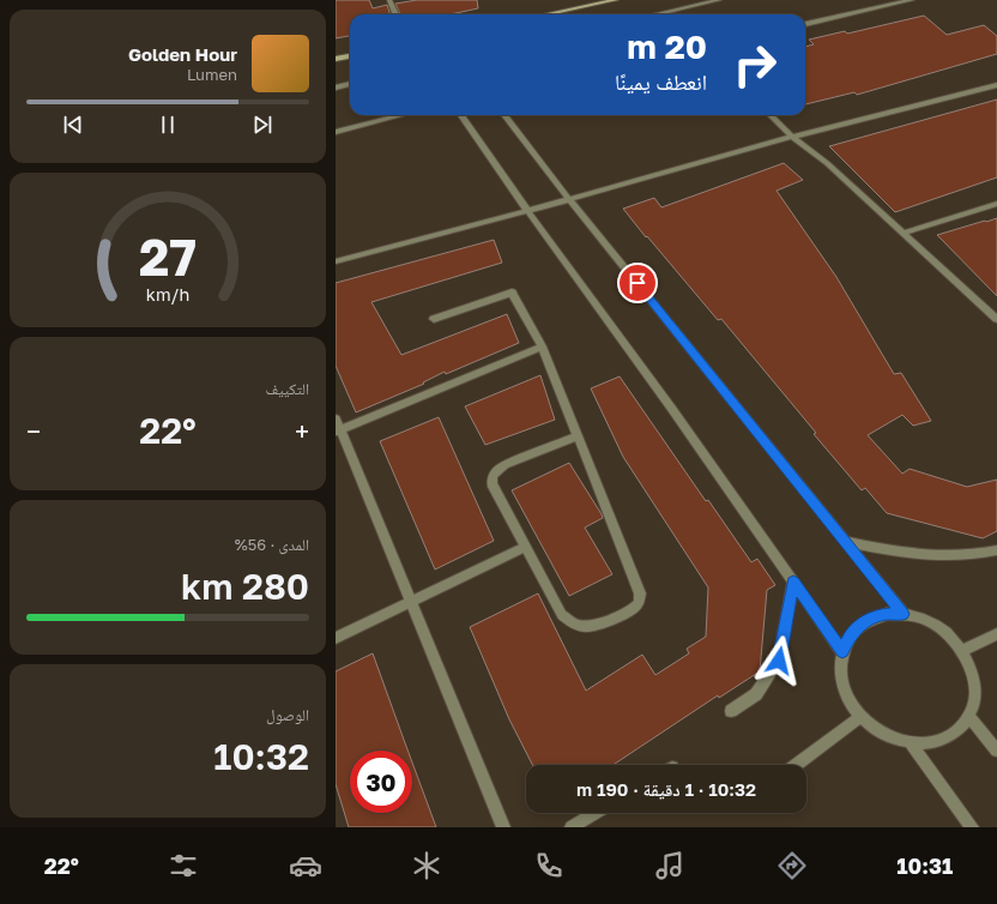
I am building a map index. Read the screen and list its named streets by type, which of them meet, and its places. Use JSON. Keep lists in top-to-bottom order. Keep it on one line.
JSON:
{"page":{"turn":["20 m","انعطف يمينًا"],"song":["Golden Hour","Lumen"],"tile":["التكييف",["المدى · 56%","280 km"],["الوصول","10:32"]],"heat":["−","22°","+"],"limit":"30","trip":"10:32 · 1 دقيقة · 190 m","tabs":["10:31","22°"],"gauge":["27","km/h"]}}
